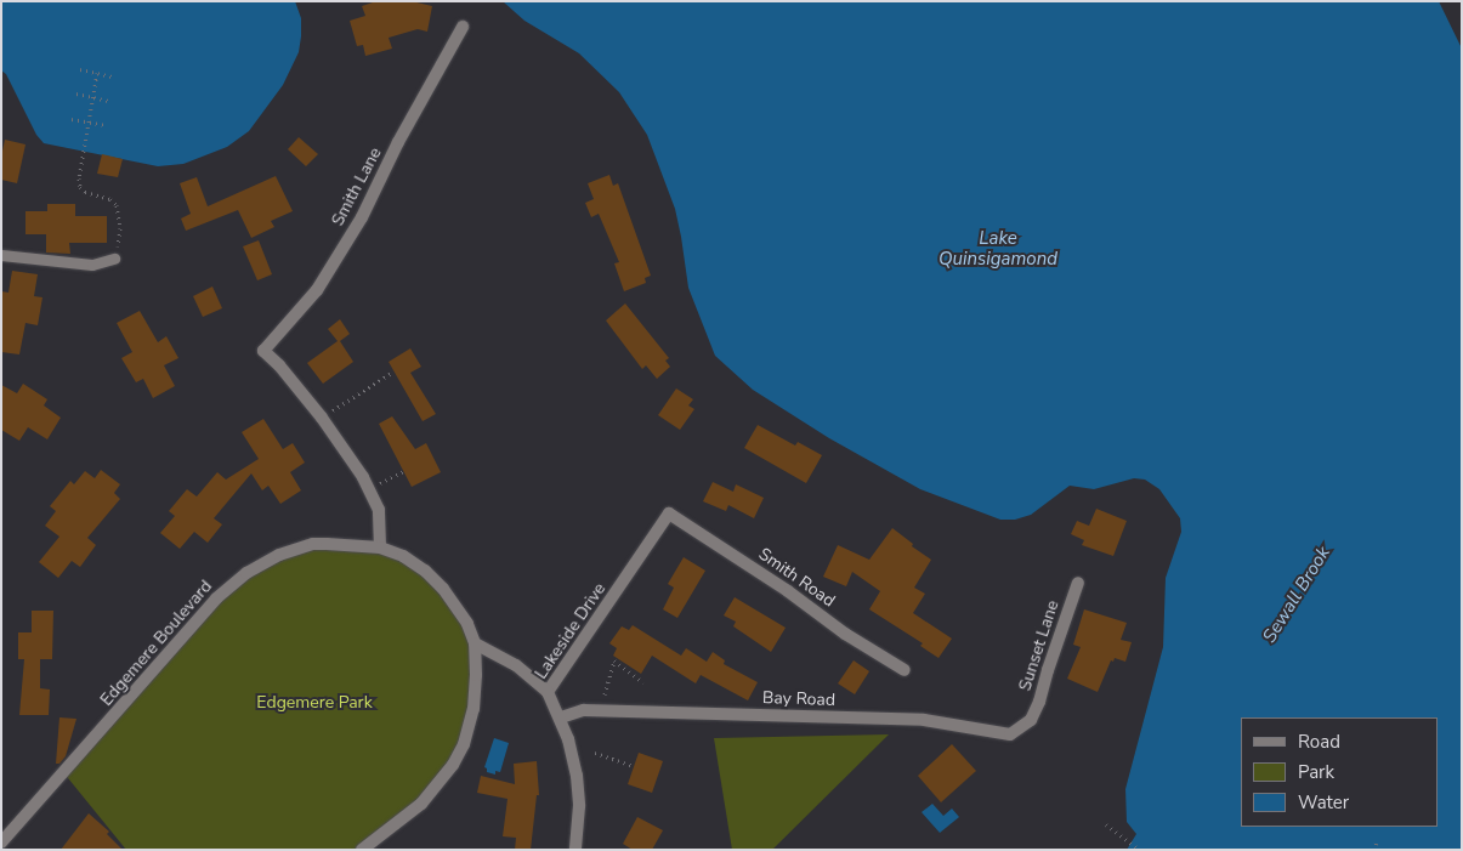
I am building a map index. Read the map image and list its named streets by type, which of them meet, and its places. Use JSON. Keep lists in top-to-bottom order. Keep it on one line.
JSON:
{"streets":{"street":["Smith Lane","Smith Road","Lakeside Drive","Edgemere Boulevard","Sunset Lane","Bay Road"]},"crossings":[["Smith Road","Lakeside Drive"],["Lakeside Drive","Bay Road"],["Sunset Lane","Bay Road"]],"water":["Lake Quinsigamond","Sewall Brook"],"parks":["Edgemere Park"],"legend":["Road","Park","Water"]}
